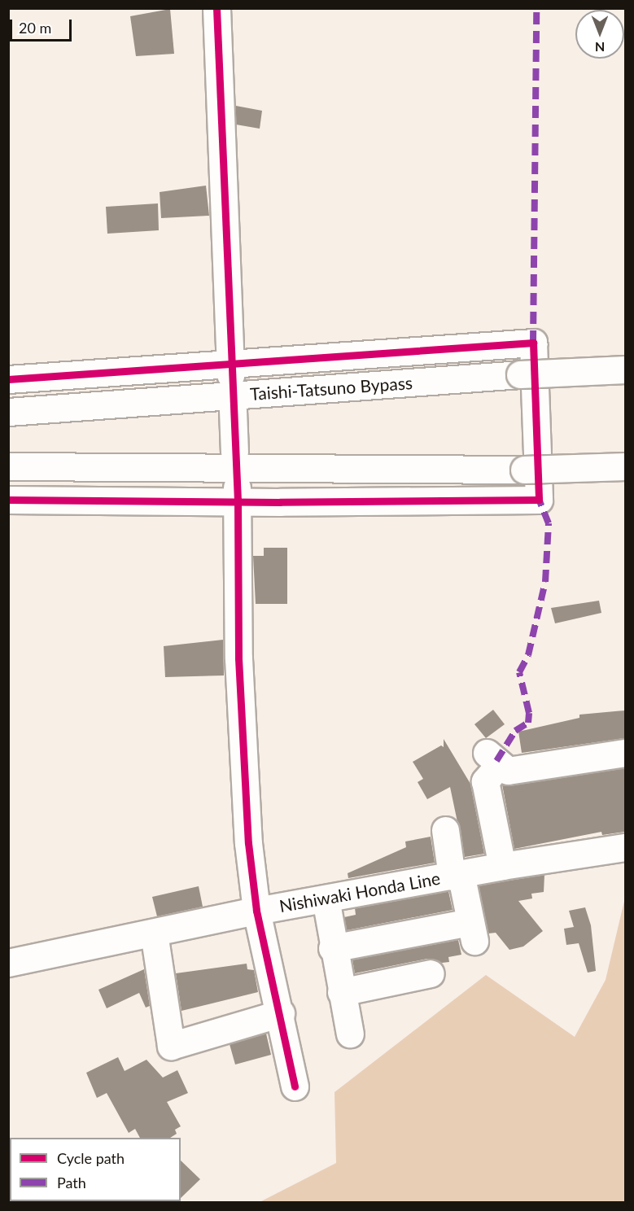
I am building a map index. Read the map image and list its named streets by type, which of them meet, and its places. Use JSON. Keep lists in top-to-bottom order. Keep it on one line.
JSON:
{"streets":{"main road":["Taishi-Tatsuno Bypass","Nishiwaki Honda Line"]},"legend":["Cycle path","Path"],"scale_bar":"20 m","north":"bottom"}
